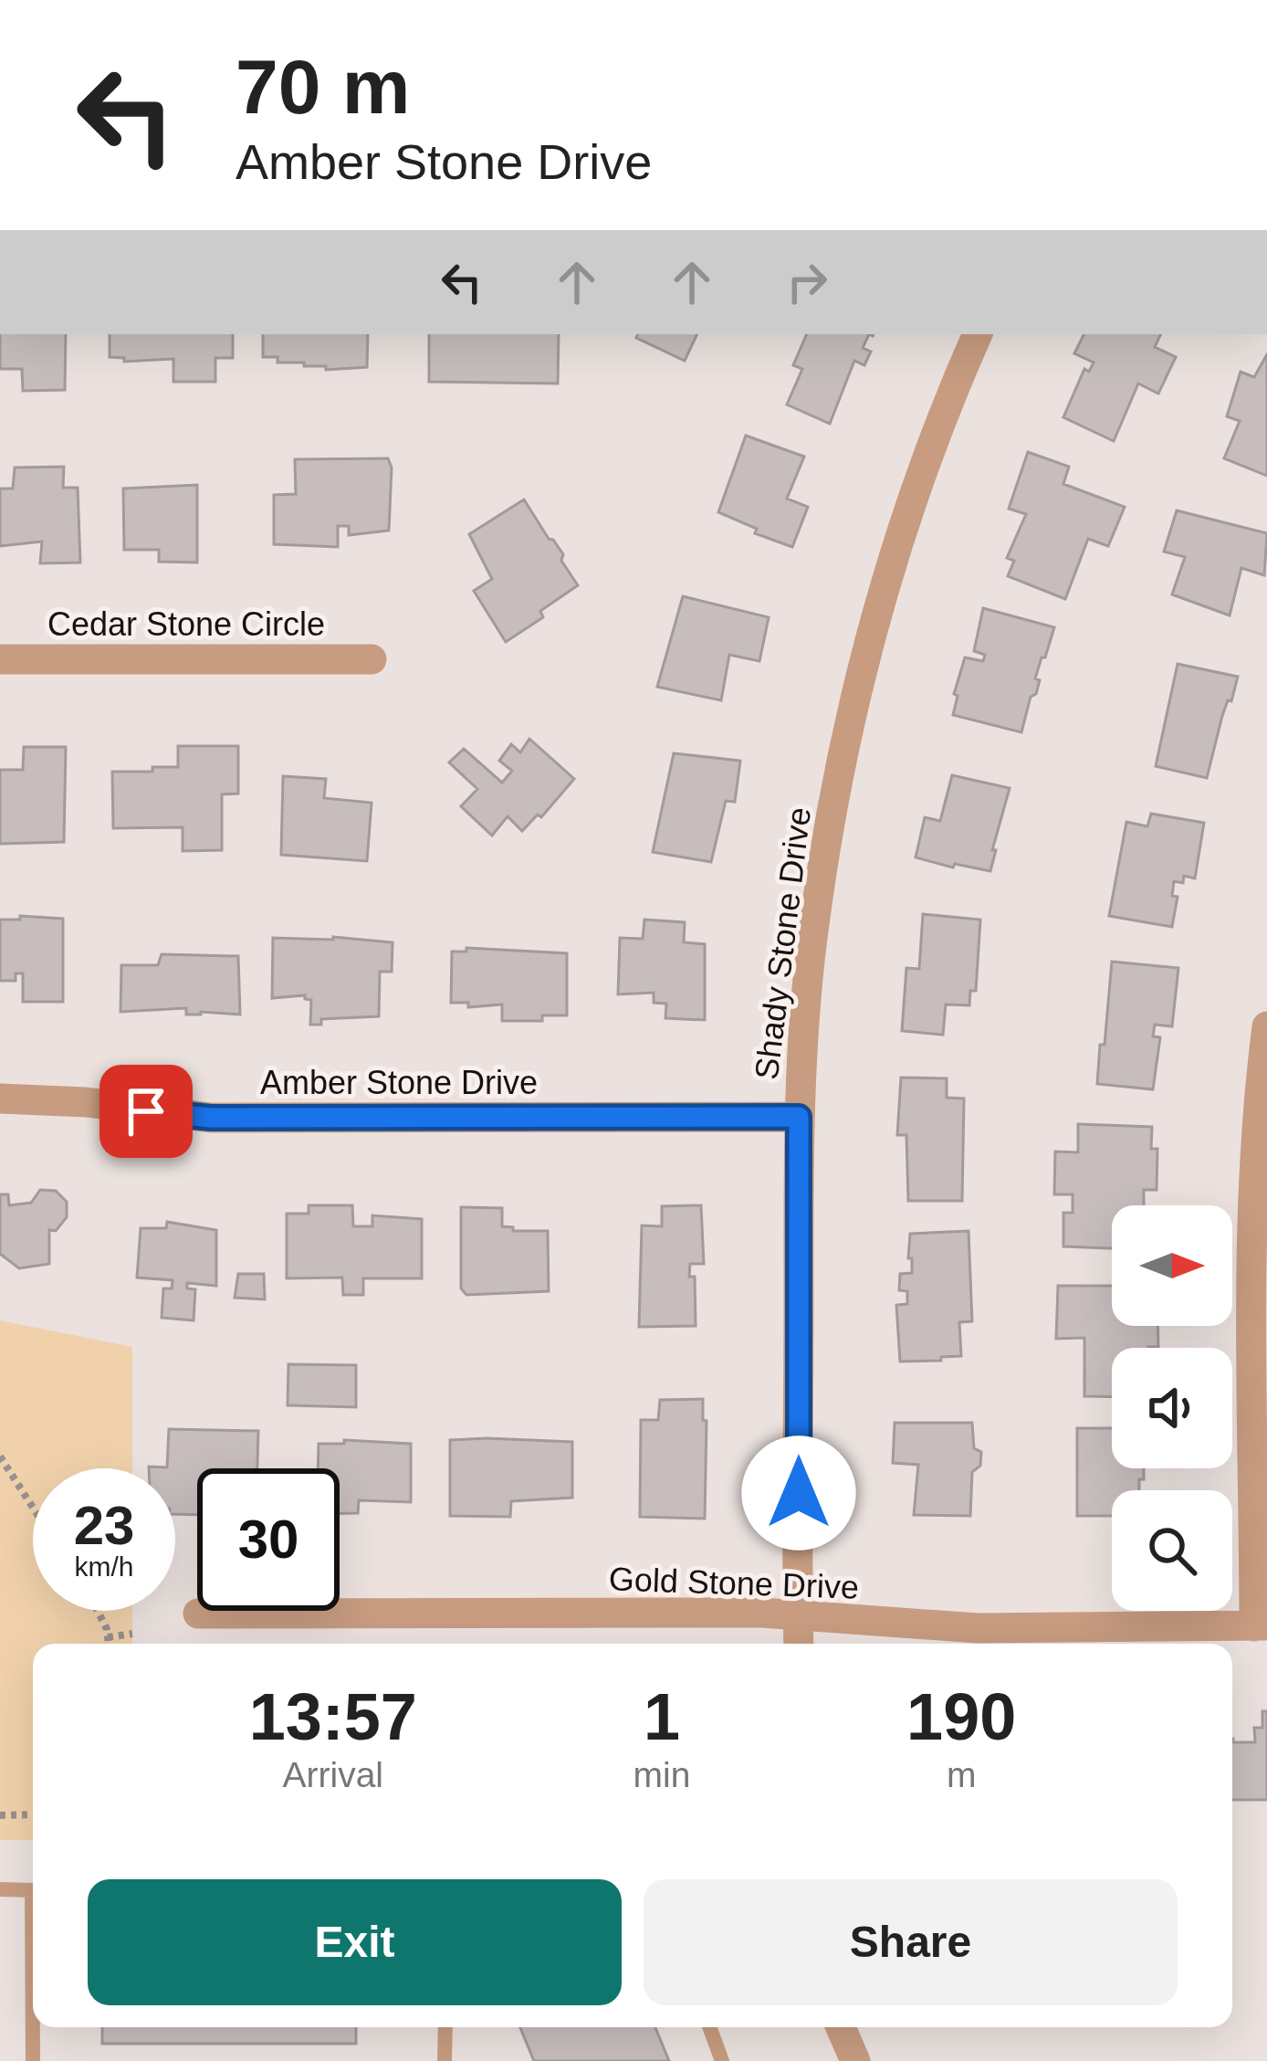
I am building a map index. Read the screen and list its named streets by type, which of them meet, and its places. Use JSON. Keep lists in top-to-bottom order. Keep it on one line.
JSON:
{"streets":{"street":["Cedar Stone Circle","Shady Stone Drive","Amber Stone Drive","Gold Stone Drive"]},"crossings":[["Shady Stone Drive","Amber Stone Drive"],["Shady Stone Drive","Gold Stone Drive"]],"north":"right","page":{"turn":["70 m","Amber Stone Drive"],"speed":"23 km/h","limit":"30","eta":["13:57","Arrival","1","min","190","m"],"buttons":["Exit","Share"]}}
